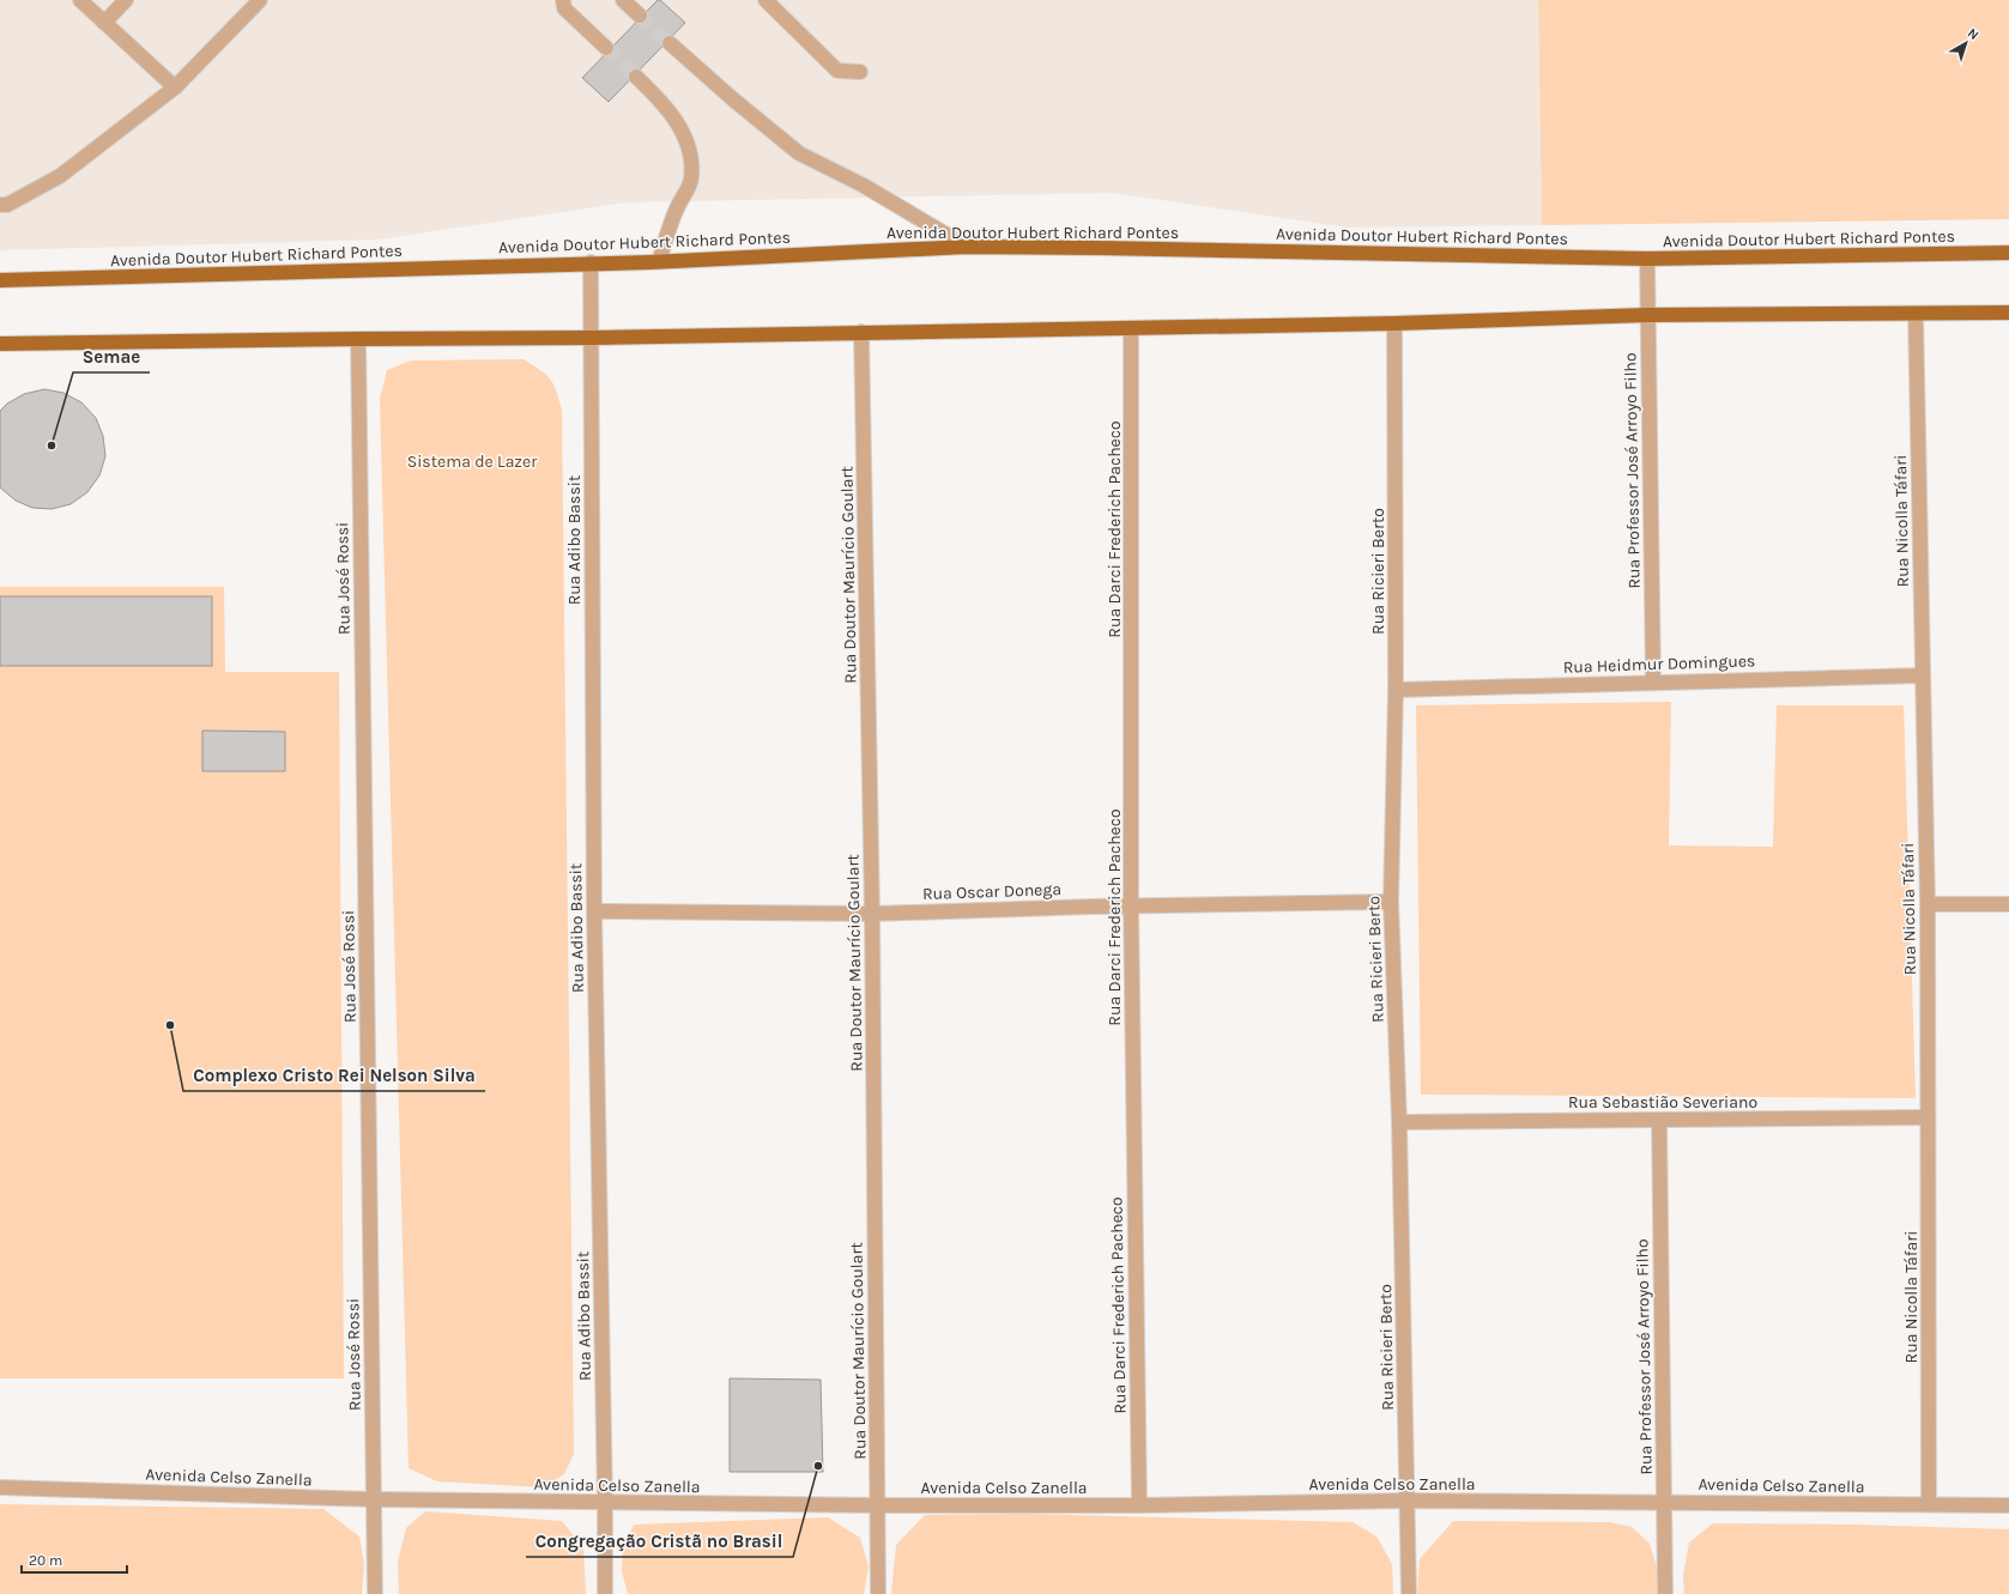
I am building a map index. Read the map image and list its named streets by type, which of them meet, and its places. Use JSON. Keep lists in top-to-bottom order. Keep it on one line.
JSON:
{"streets":{"main road":["Avenida Doutor Hubert Richard Pontes"],"street":["Rua Professor José Arroyo Filho","Rua Nicolla Táfari","Rua Darci Frederich Pacheco","Rua Adibo Bassit","Rua Ricieri Berto","Rua Doutor Maurício Goulart","Rua José Rossi","Rua Heidmur Domingues","Rua Oscar Donega","Rua Sebastião Severiano","Avenida Celso Zanella"]},"crossings":[["Avenida Doutor Hubert Richard Pontes","Rua Professor José Arroyo Filho"],["Avenida Doutor Hubert Richard Pontes","Rua Adibo Bassit"],["Rua Professor José Arroyo Filho","Rua Heidmur Domingues"],["Rua Professor José Arroyo Filho","Rua Sebastião Severiano"],["Rua Professor José Arroyo Filho","Avenida Celso Zanella"],["Rua Nicolla Táfari","Rua Heidmur Domingues"],["Rua Nicolla Táfari","Rua Sebastião Severiano"],["Rua Nicolla Táfari","Avenida Celso Zanella"],["Rua Darci Frederich Pacheco","Rua Oscar Donega"],["Rua Darci Frederich Pacheco","Avenida Celso Zanella"],["Rua Adibo Bassit","Rua Oscar Donega"],["Rua Adibo Bassit","Avenida Celso Zanella"],["Rua Ricieri Berto","Rua Heidmur Domingues"],["Rua Ricieri Berto","Rua Oscar Donega"],["Rua Ricieri Berto","Rua Sebastião Severiano"],["Rua Ricieri Berto","Avenida Celso Zanella"],["Rua Doutor Maurício Goulart","Rua Oscar Donega"],["Rua Doutor Maurício Goulart","Avenida Celso Zanella"],["Rua José Rossi","Avenida Celso Zanella"]],"parks":["Sistema de Lazer"],"places":["Semae","Complexo Cristo Rei Nelson Silva","Congregação Cristã no Brasil"],"scale_bar":"20 m","north":"top right"}
